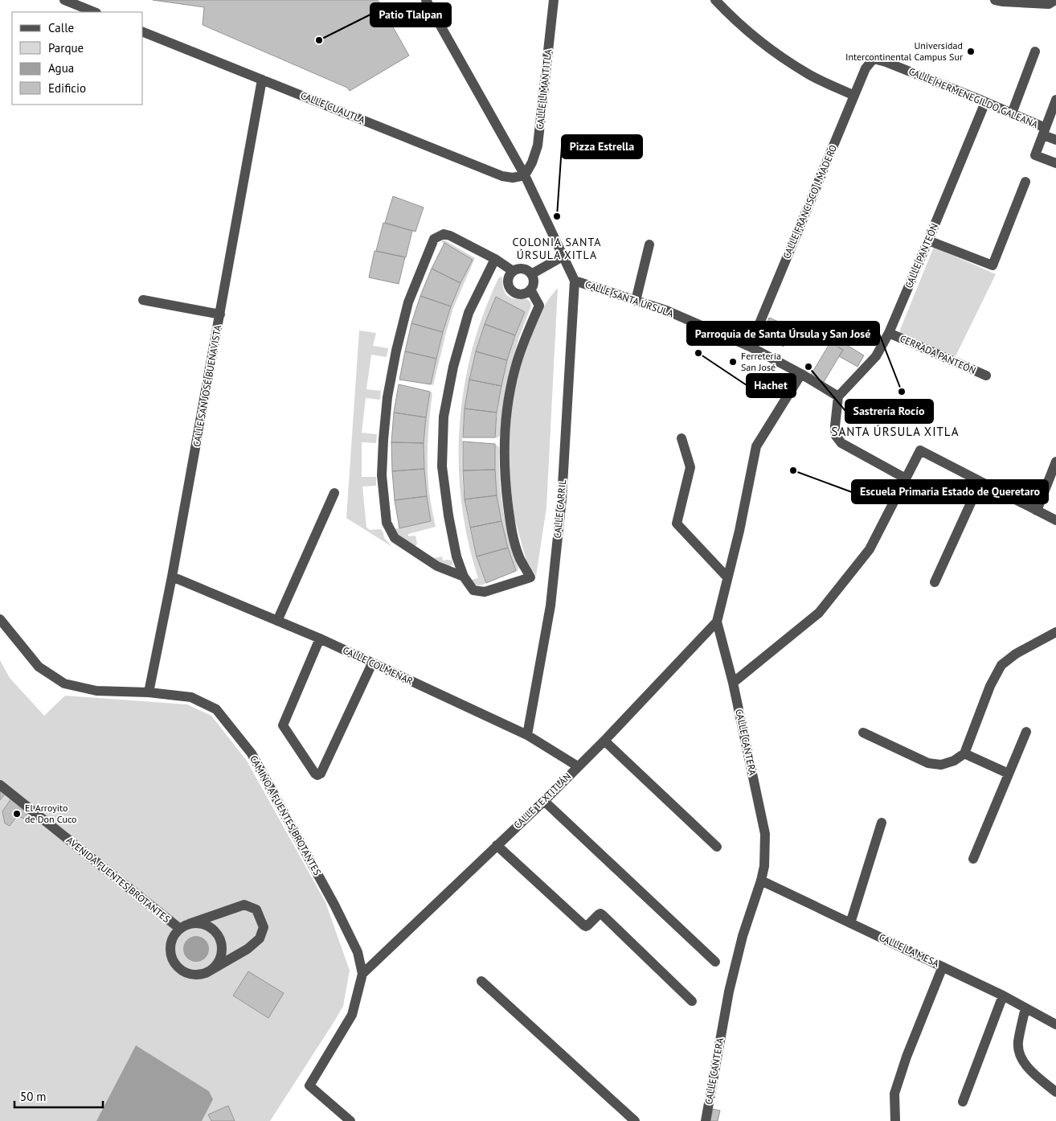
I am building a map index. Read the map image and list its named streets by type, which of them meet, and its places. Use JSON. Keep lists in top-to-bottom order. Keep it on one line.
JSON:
{"streets":{"street":["CALLE LIMANTITLA","CALLE HERMENEGILDO GALEANA","CALLE CUAUTLA","CALLE FRANCISCO I. MADERO","CALLE PANTEÓN","CALLE SANTA ÚRSULA","CERRADA PANTEÓN","CALLE SAN JOSÉ BUENAVISTA","CALLE CARRIL","CALLE COLMENAR","CALLE CANTERA","CALLE TEXTITLÁN","CAMINO A FUENTES BROTANTES","AVENIDA FUENTES BROTANTES","CALLE LA MESA"]},"crossings":[["CALLE LIMANTITLA","CALLE CUAUTLA"],["CALLE LIMANTITLA","CALLE SANTA ÚRSULA"],["CALLE HERMENEGILDO GALEANA","CALLE FRANCISCO I. MADERO"],["CALLE HERMENEGILDO GALEANA","CALLE PANTEÓN"],["CALLE CUAUTLA","CALLE SANTA ÚRSULA"],["CALLE CUAUTLA","CALLE SAN JOSÉ BUENAVISTA"],["CALLE FRANCISCO I. MADERO","CALLE SANTA ÚRSULA"],["CALLE PANTEÓN","CALLE SANTA ÚRSULA"],["CALLE PANTEÓN","CERRADA PANTEÓN"],["CALLE SANTA ÚRSULA","CALLE CARRIL"],["CALLE SANTA ÚRSULA","CALLE CANTERA"],["CALLE SAN JOSÉ BUENAVISTA","CALLE COLMENAR"],["CALLE SAN JOSÉ BUENAVISTA","CAMINO A FUENTES BROTANTES"],["CALLE CARRIL","CALLE COLMENAR"],["CALLE COLMENAR","CALLE TEXTITLÁN"],["CALLE CANTERA","CALLE TEXTITLÁN"],["CALLE CANTERA","CALLE LA MESA"],["CALLE TEXTITLÁN","CAMINO A FUENTES BROTANTES"]],"districts":["COLONIA SANTA ÚRSULA XITLA","SANTA ÚRSULA XITLA"],"places":["Patio Tlalpan","Universidad Intercontinental Campus Sur","Pizza Estrella","Hachet","Ferretería San José","Sastrería Rocío","Parroquia de Santa Úrsula y San José","Escuela Primaria Estado de Queretaro","El Arroyito de Don Cuco"],"legend":["Calle","Parque","Agua","Edificio"],"scale_bar":"50 m"}
